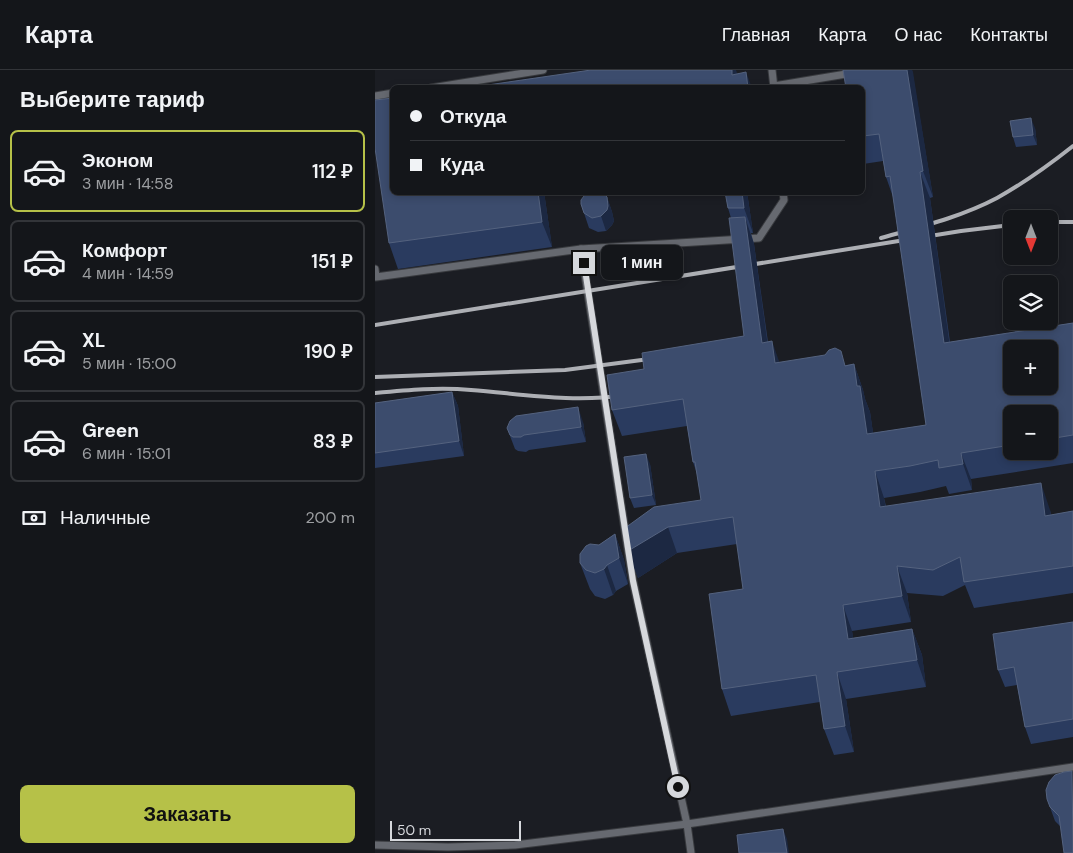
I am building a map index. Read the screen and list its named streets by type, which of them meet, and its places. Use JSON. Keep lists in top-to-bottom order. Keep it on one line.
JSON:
{"scale_bar":"50 m","north":"bottom","page":{"header":"Карта","nav":["Главная","Карта","О нас","Контакты"],"heading":"Выберите тариф","banner":["Откуда","Куда"],"list":[{"name":"Эконом","note":"3 мин · 14:58","value":"112 ₽"},{"name":"Комфорт","note":"4 мин · 14:59","value":"151 ₽"},{"name":"XL","note":"5 мин · 15:00","value":"190 ₽"},{"name":"Green","note":"6 мин · 15:01","value":"83 ₽"}],"map_buttons":["+","−"],"bubble":"1 мин","pay":["Наличные","200 m"],"buttons":"Заказать","scale":"50 m"}}
